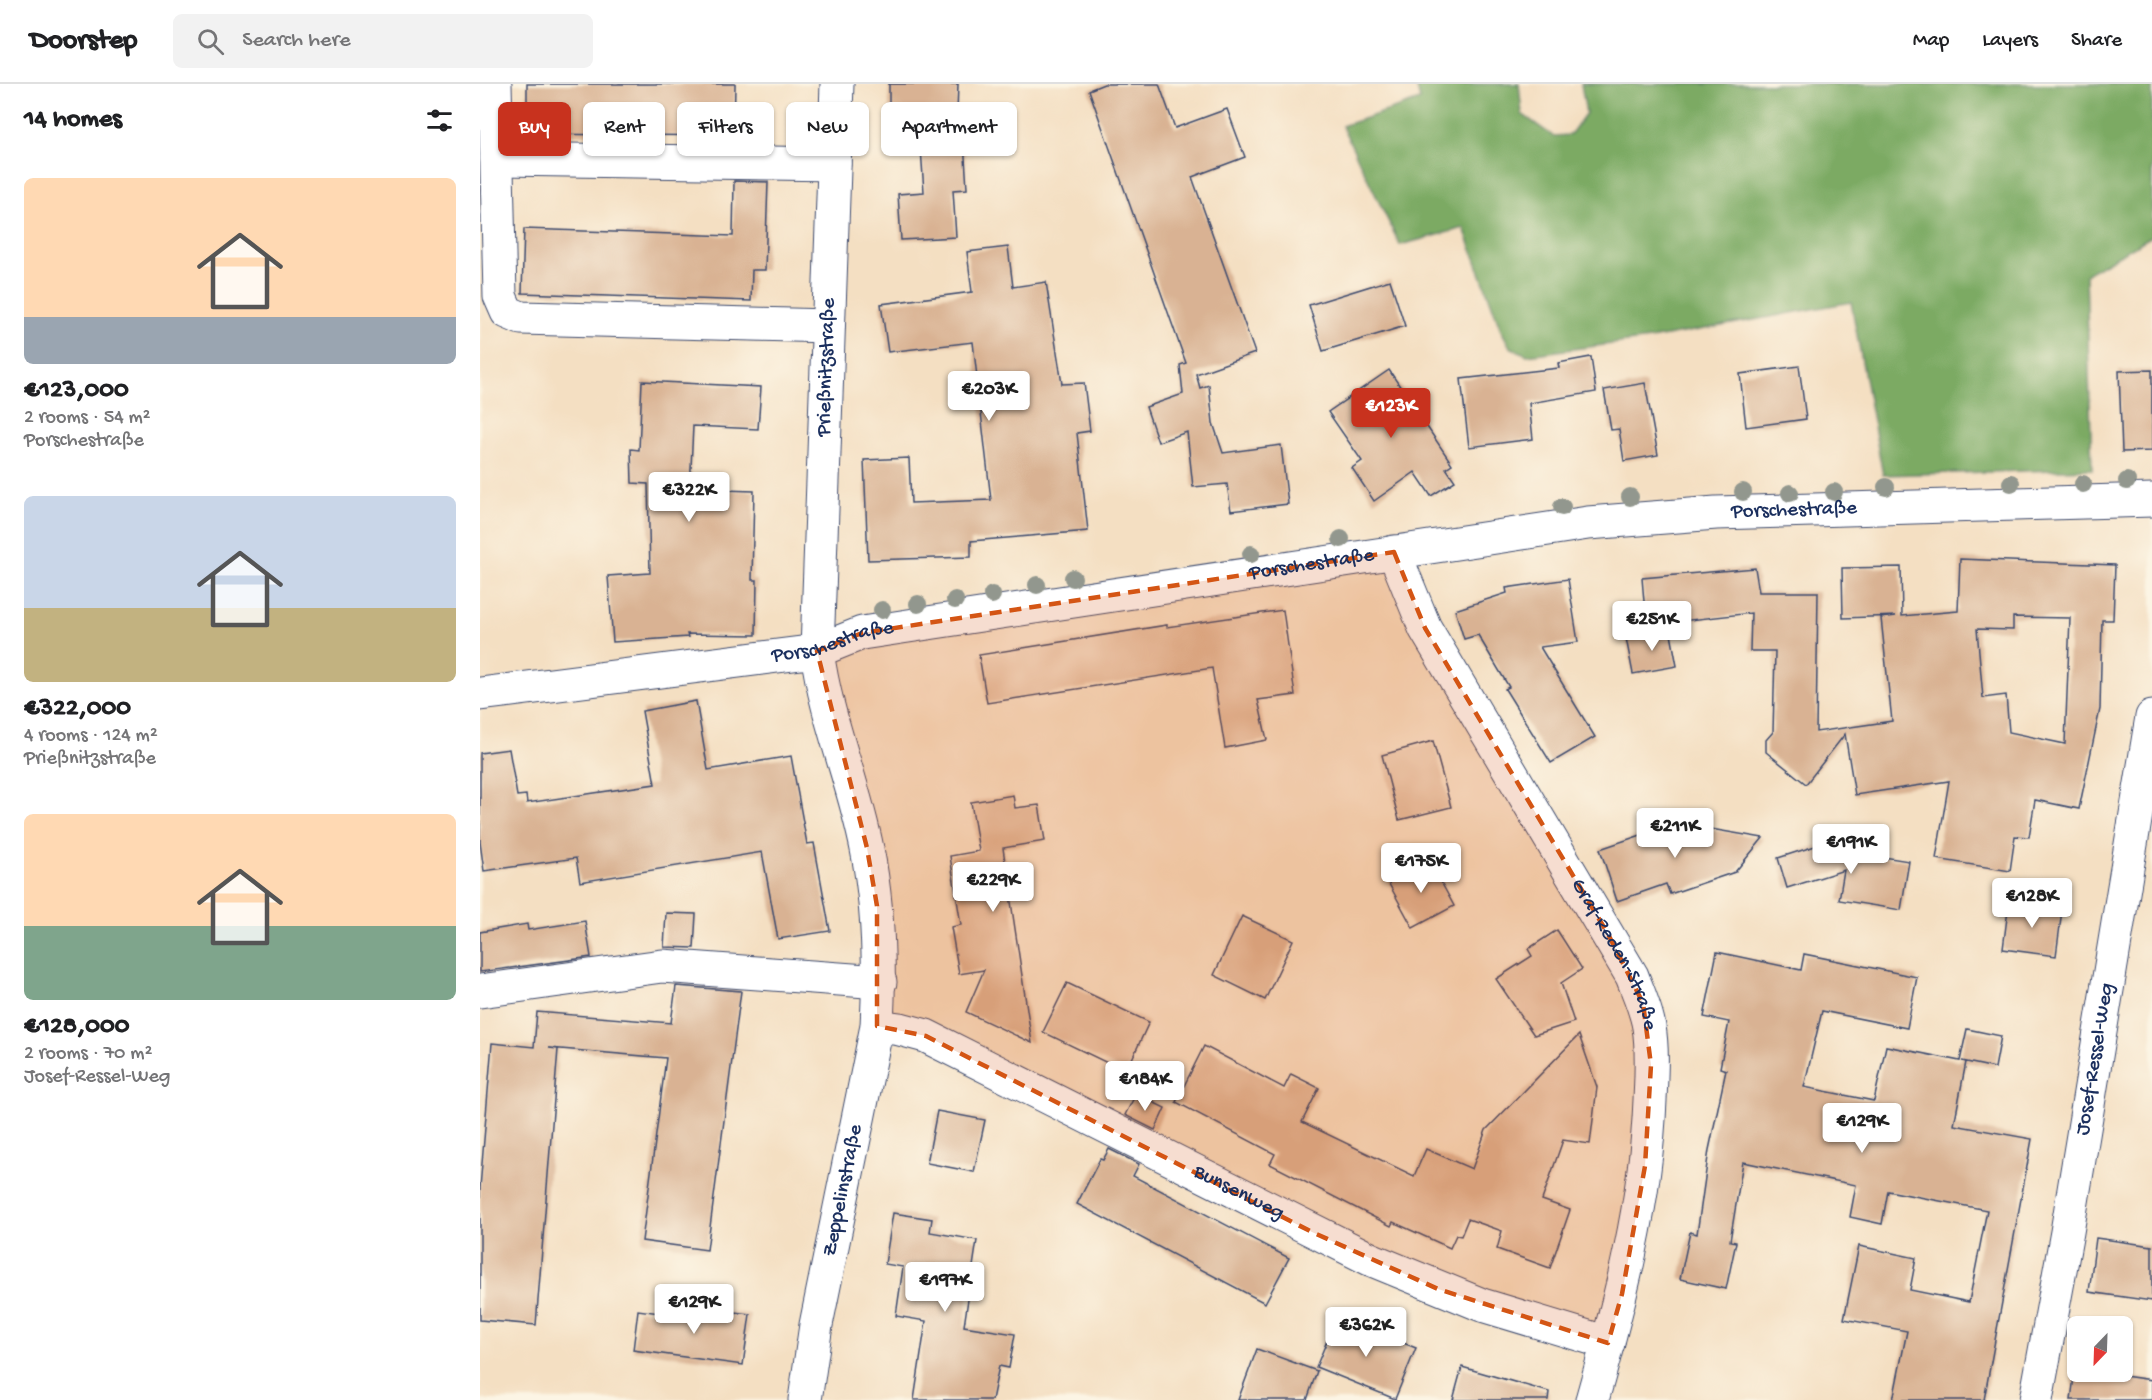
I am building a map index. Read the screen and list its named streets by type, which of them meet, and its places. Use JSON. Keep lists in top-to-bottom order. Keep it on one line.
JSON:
{"streets":{"street":["Prießnitzstraße","Porschestraße","Graf-Reden-Straße","Josef-Ressel-Weg","Zeppelinstraße","Bunsenweg"]},"crossings":[["Prießnitzstraße","Porschestraße"],["Prießnitzstraße","Zeppelinstraße"],["Porschestraße","Graf-Reden-Straße"],["Porschestraße","Zeppelinstraße"],["Graf-Reden-Straße","Bunsenweg"],["Zeppelinstraße","Bunsenweg"]],"north":"bottom left","page":{"header":"Doorstep","search":"Search here","nav":["Map","Layers","Share"],"heading":"14 homes","chip":["Buy","Rent","Filters","New","Apartment"],"list":[{"name":"€123,000","note":"2 rooms · 54 m² · Porschestraße"},{"name":"€322,000","note":"4 rooms · 124 m² · Prießnitzstraße"},{"name":"€128,000","note":"2 rooms · 70 m² · Josef-Ressel-Weg"}],"price":["€203K","€123K","€322K","€251K","€211K","€191K","€175K","€229K","€128K","€184K","€129K","€197K","€129K","€362K"]}}
